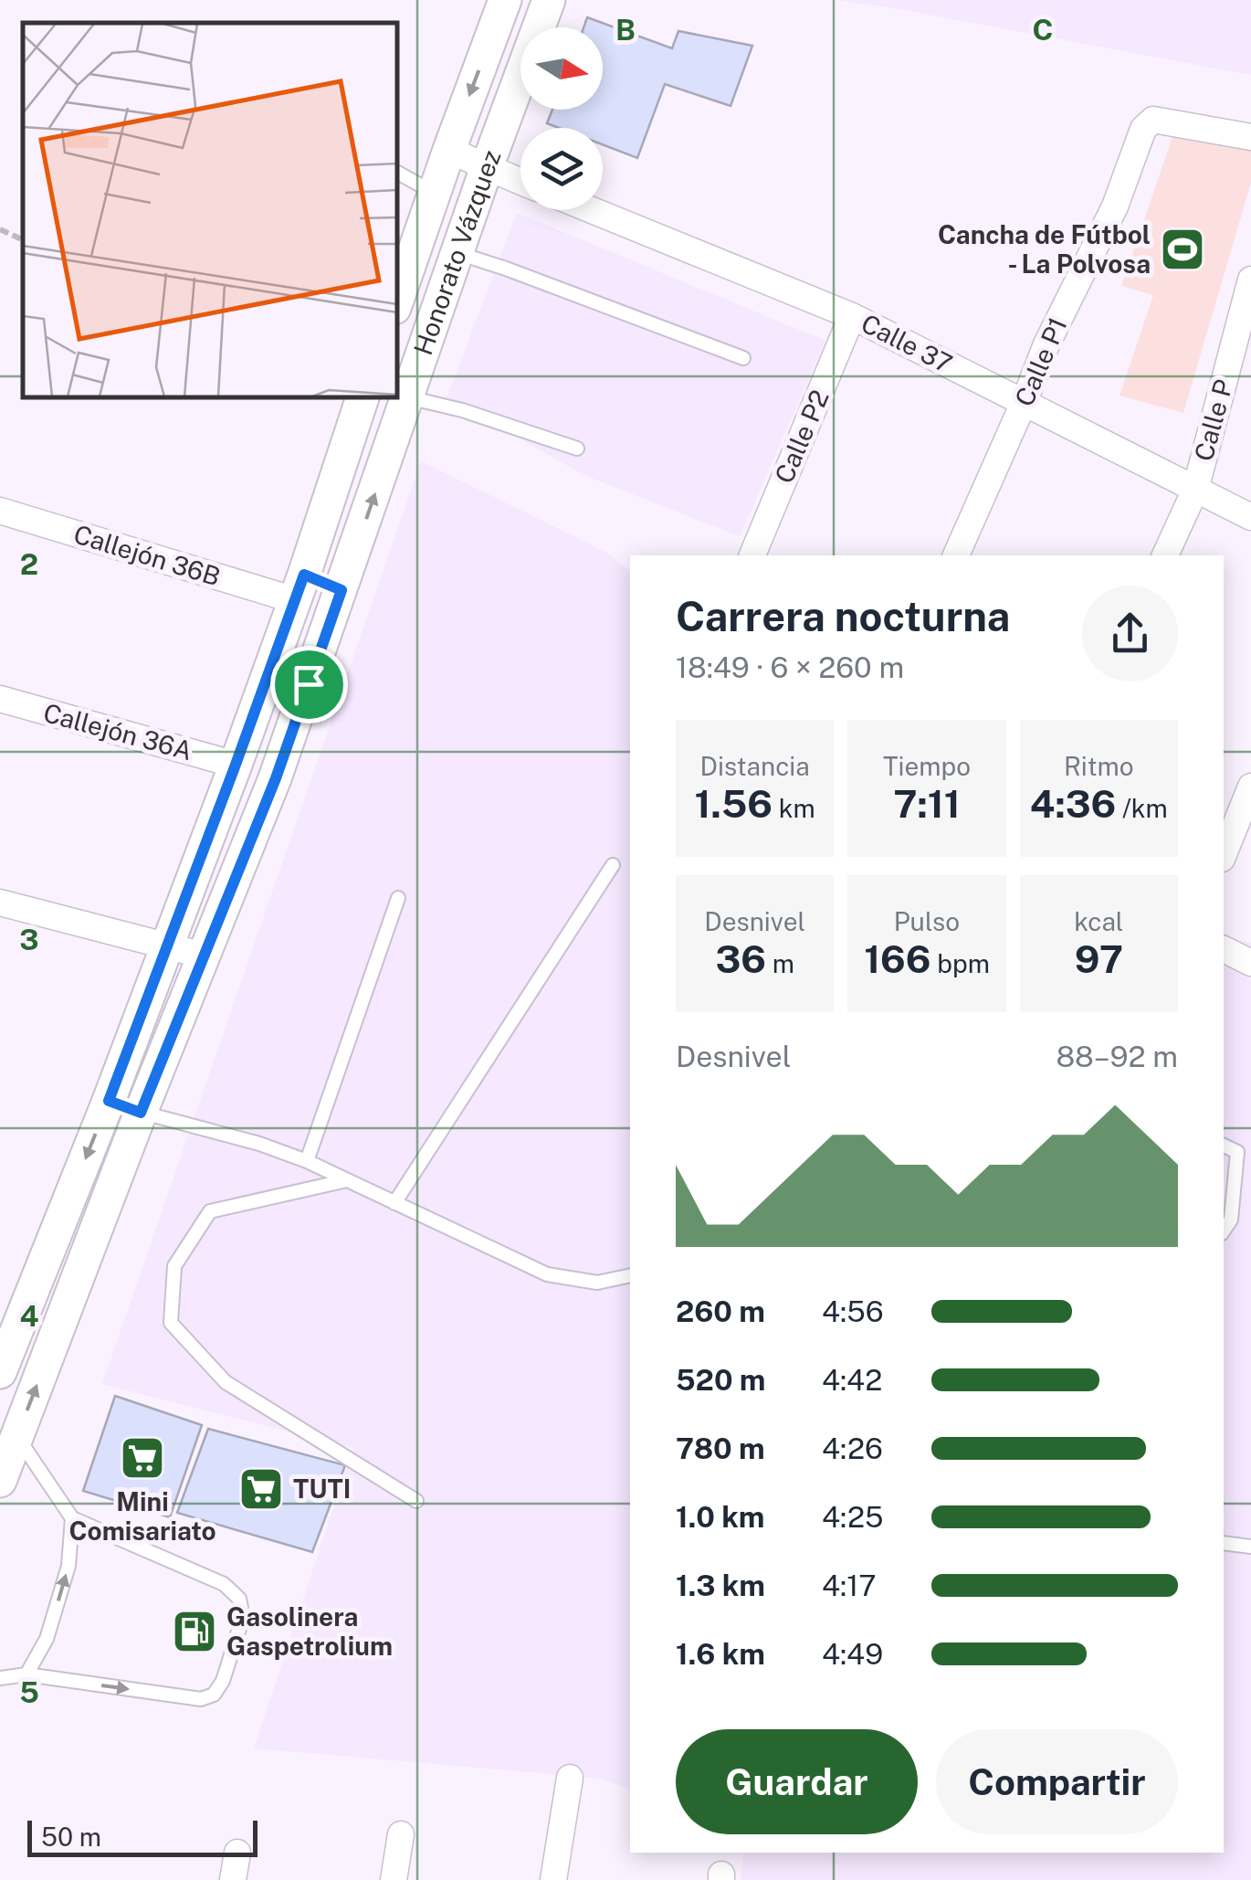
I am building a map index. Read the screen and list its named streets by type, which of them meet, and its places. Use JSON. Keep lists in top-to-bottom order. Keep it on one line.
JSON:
{"streets":{"street":["Honorato Vázquez","Calle 37","Calle P1","Calle P","Calle P2","Callejón 36B","Callejón 36A"]},"crossings":[["Calle 37","Calle P1"],["Calle 37","Calle P"],["Calle 37","Calle P2"]],"places":{"sports":["Cancha de Fútbol - La Polvosa"],"supermarket":["Mini Comisariato","TUTI"],"fuel station":["Gasolinera Gaspetrolium"]},"scale_bar":"50 m","north":"right","page":{"heading":["Carrera nocturna","18:49 · 6 × 260 m"],"stats":[["Distancia","1.56 km"],["Tiempo","7:11"],["Ritmo","4:36 /km"],["Desnivel","36 m"],["Pulso","166 bpm"],["kcal","97"]],"chart":["Desnivel","88–92 m"],"list":[{"name":"260 m","note":"4:56"},{"name":"520 m","note":"4:42"},{"name":"780 m","note":"4:26"},{"name":"1.0 km","note":"4:25"},{"name":"1.3 km","note":"4:17"},{"name":"1.6 km","note":"4:49"}],"buttons":["Guardar","Compartir"],"scale":"50 m"},"grid":{"columns":["B","C"],"rows":["2","3","4","5"]}}
